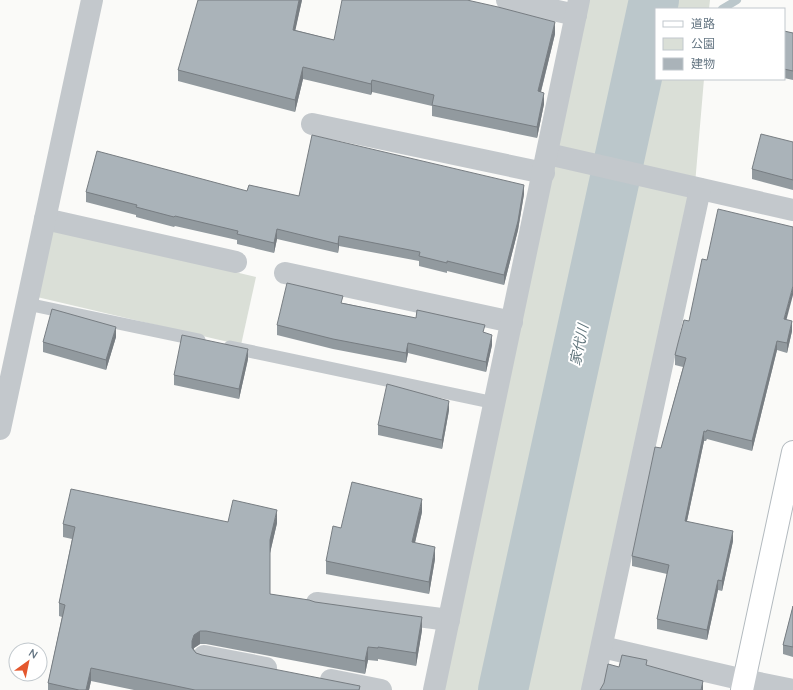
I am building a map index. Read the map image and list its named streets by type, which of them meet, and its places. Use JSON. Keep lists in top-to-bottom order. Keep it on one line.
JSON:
{"water":["家代川"],"legend":["道路","公園","建物"],"north":"top right"}
